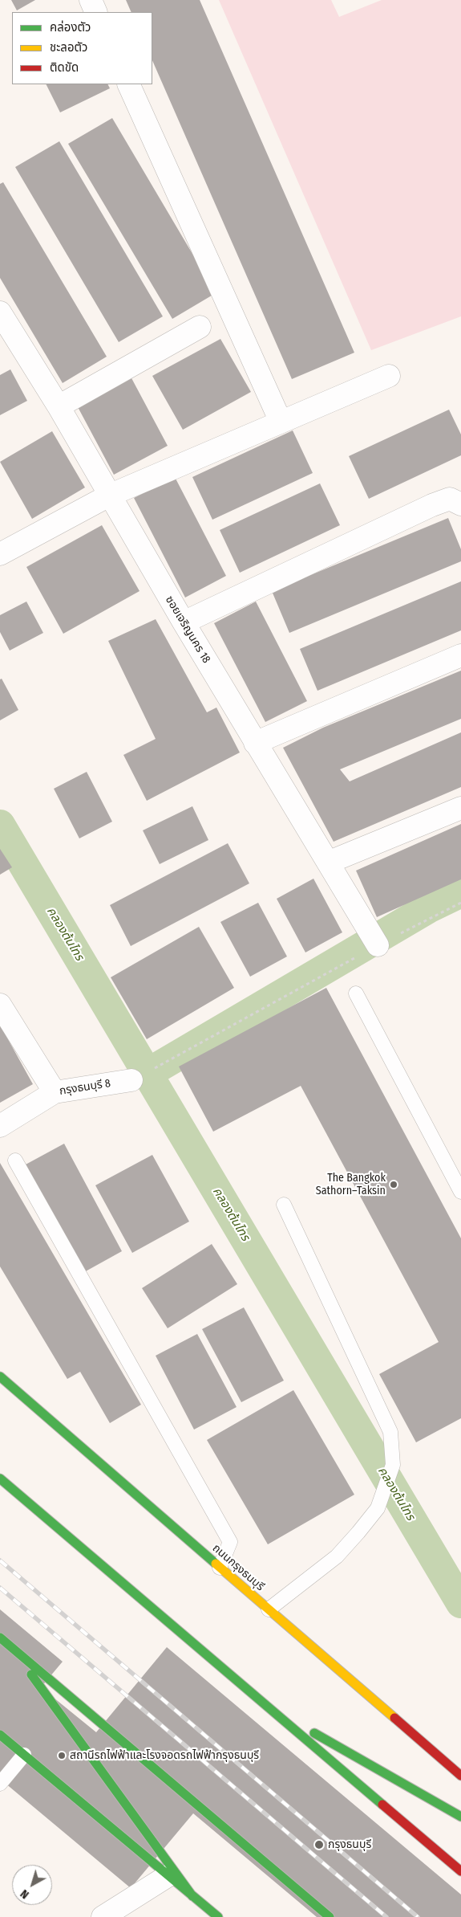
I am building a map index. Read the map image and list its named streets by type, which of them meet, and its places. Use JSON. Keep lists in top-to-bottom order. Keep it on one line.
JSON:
{"streets":{"main road":["ถนนกรุงธนบุรี"],"street":["ซอยเจริญนคร 18","กรุงธนบุรี 8"]},"water":["คลองต้นไทร"],"places":["The Bangkok Sathorn–Taksin","สถานีรถไฟฟ้าและโรงจอดรถไฟฟ้ากรุงธนบุรี","กรุงธนบุรี"],"legend":["คล่องตัว","ชะลอตัว","ติดขัด"],"north":"bottom left"}
